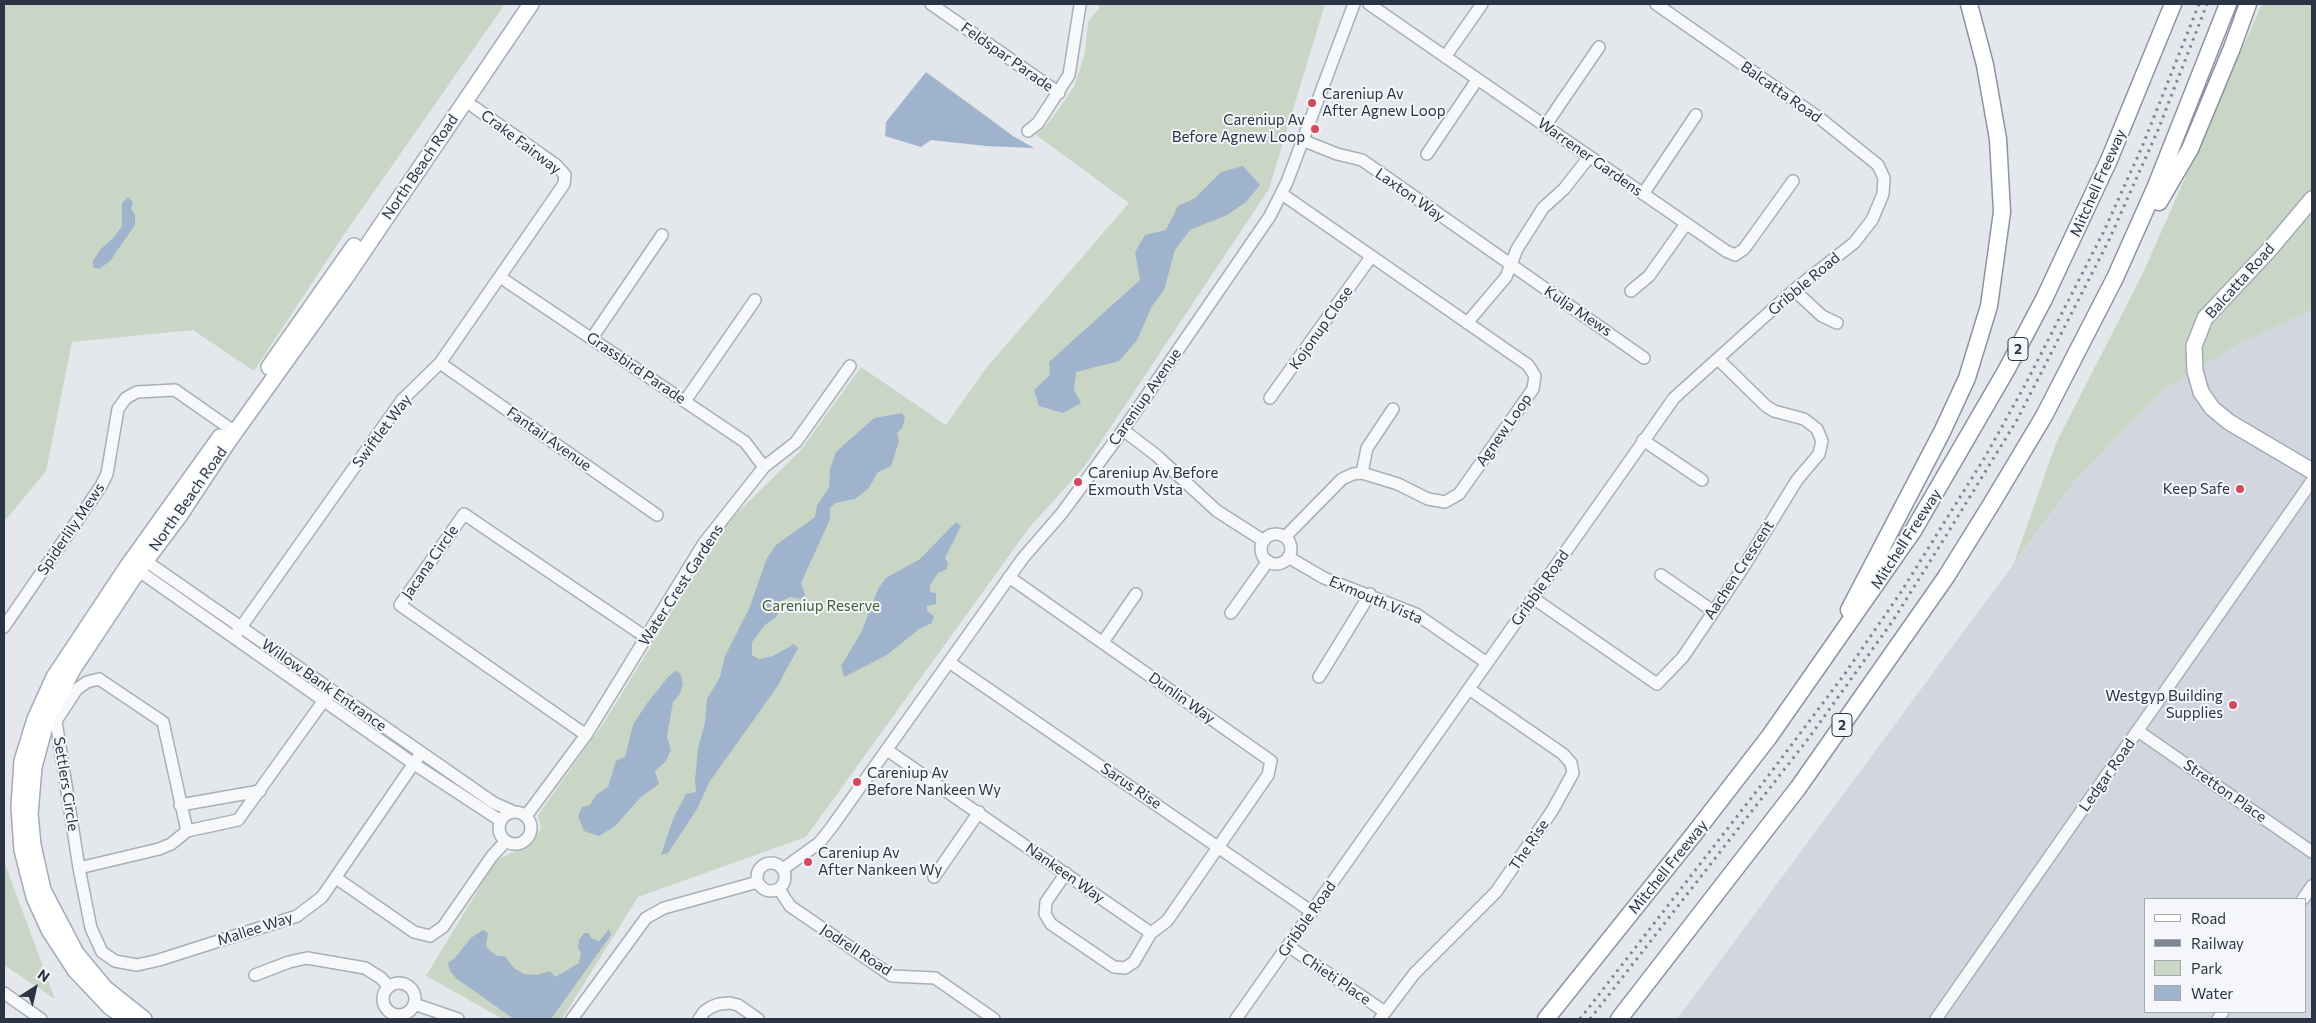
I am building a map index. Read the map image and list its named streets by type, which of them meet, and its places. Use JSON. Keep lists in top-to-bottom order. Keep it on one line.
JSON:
{"streets":{"highway":["Mitchell Freeway","2"],"main road":["Balcatta Road","North Beach Road"],"street":["Feldspar Parade","Crake Fairway","Warrener Gardens","Laxton Way","Gribble Road","Kulja Mews","Kojonup Close","Grassbird Parade","Careniup Avenue","Agnew Loop","Swiftlet Way","Fantail Avenue","Spiderlily Mews","Jacana Circle","Aachen Crescent","Water Crest Gardens","Exmouth Vista","Willow Bank Entrance","Dunlin Way","Ledgar Road","Settlers Circle","Sarus Rise","Stretton Place","The Rise","Nankeen Way","Mallee Way","Jodrell Road","Chieti Place"]},"crossings":[["Balcatta Road","Gribble Road"],["Crake Fairway","Swiftlet Way"],["North Beach Road","Spiderlily Mews"],["North Beach Road","Willow Bank Entrance"],["Laxton Way","Kulja Mews"],["Laxton Way","Careniup Avenue"],["Gribble Road","Aachen Crescent"],["Gribble Road","Exmouth Vista"],["Gribble Road","Sarus Rise"],["Gribble Road","The Rise"],["Gribble Road","Chieti Place"],["Kojonup Close","Agnew Loop"],["Grassbird Parade","Swiftlet Way"],["Grassbird Parade","Water Crest Gardens"],["Careniup Avenue","Agnew Loop"],["Careniup Avenue","Dunlin Way"],["Careniup Avenue","Sarus Rise"],["Careniup Avenue","Nankeen Way"],["Careniup Avenue","Jodrell Road"],["Swiftlet Way","Fantail Avenue"],["Swiftlet Way","Willow Bank Entrance"],["Jacana Circle","Water Crest Gardens"],["Water Crest Gardens","Willow Bank Entrance"],["Willow Bank Entrance","Mallee Way"],["Dunlin Way","Sarus Rise"],["Ledgar Road","Stretton Place"],["Settlers Circle","Mallee Way"],["The Rise","Chieti Place"]],"parks":["Careniup Reserve"],"places":["Careniup Av After Agnew Loop","Careniup Av Before Agnew Loop","Careniup Av Before Exmouth Vsta","Keep Safe","Westgyp Building Supplies","Careniup Av Before Nankeen Wy","Careniup Av After Nankeen Wy"],"legend":["Road","Railway","Park","Water"],"north":"top right"}
